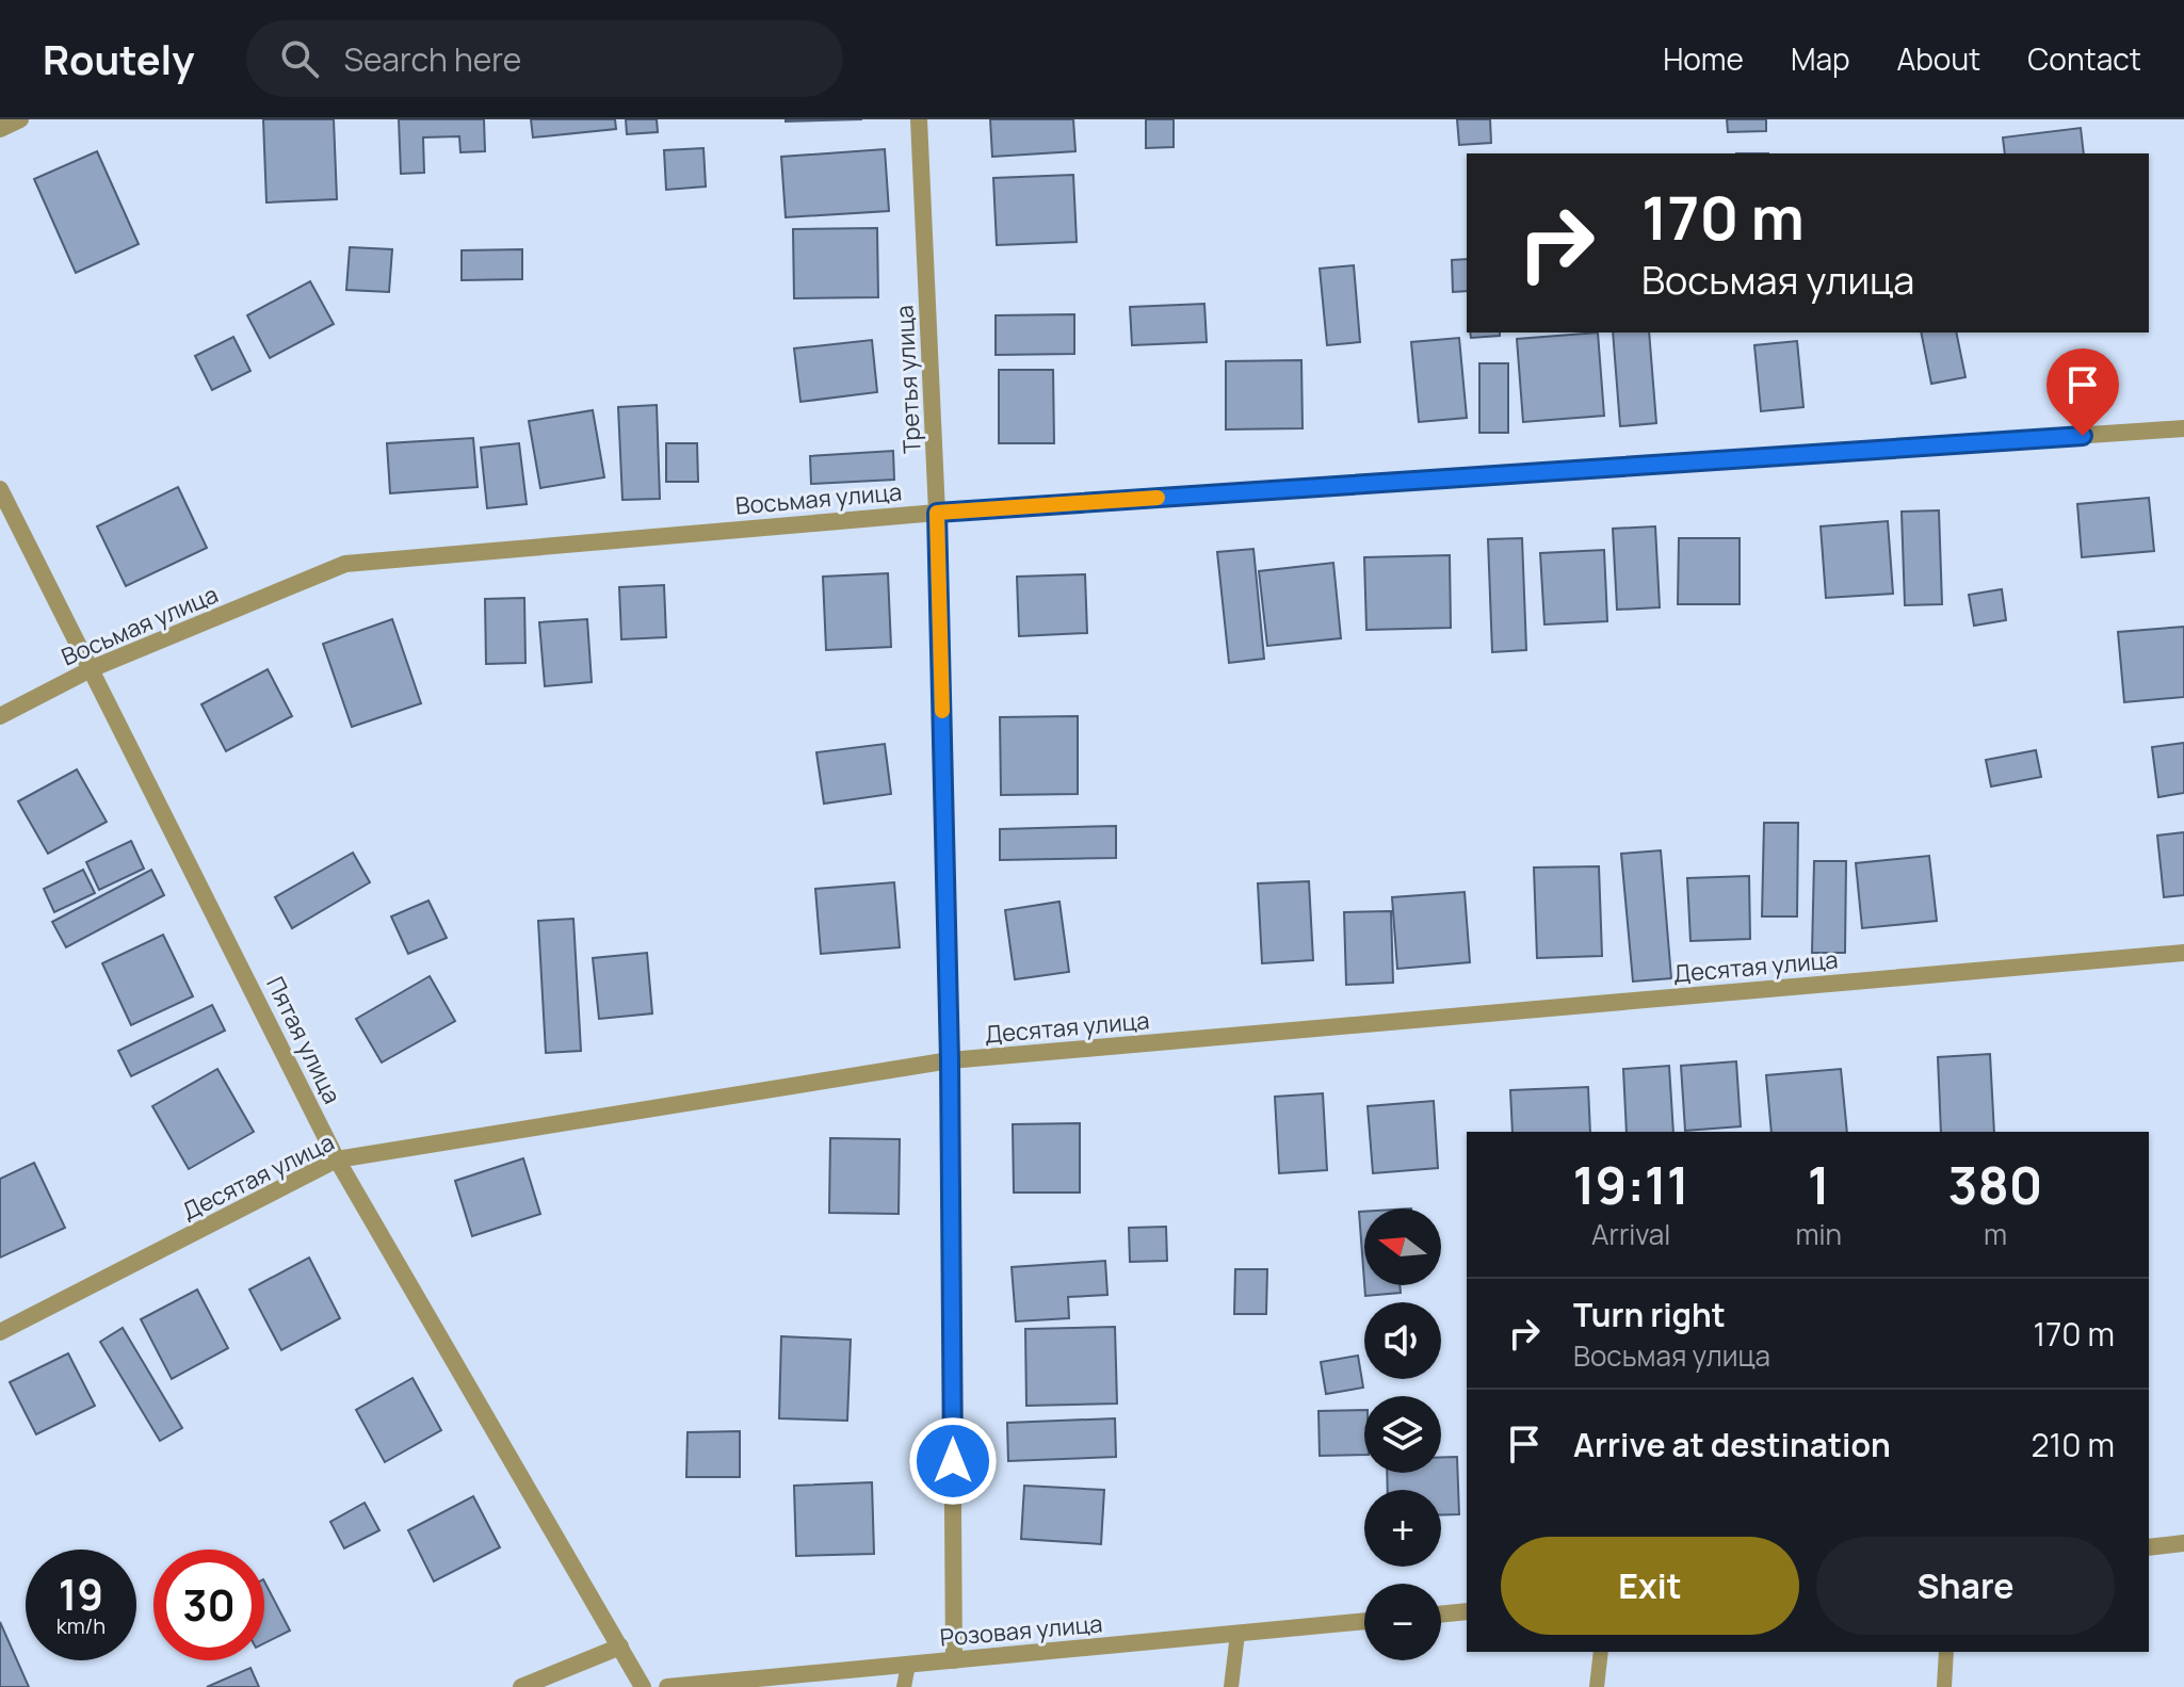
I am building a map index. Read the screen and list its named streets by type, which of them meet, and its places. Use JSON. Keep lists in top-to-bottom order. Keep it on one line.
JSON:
{"streets":{"street":["Третья улица","Восьмая улица","Десятая улица","Пятая улица","Розовая улица"]},"crossings":[["Третья улица","Восьмая улица"],["Третья улица","Десятая улица"],["Третья улица","Розовая улица"],["Восьмая улица","Пятая улица"],["Десятая улица","Пятая улица"]],"north":"left","page":{"header":"Routely","search":"Search here","nav":["Home","Map","About","Contact"],"turn":["170 m","Восьмая улица"],"eta":["19:11","Arrival","1","min","380","m"],"map_buttons":["+","−"],"list":[{"name":"Turn right","note":"Восьмая улица","value":"170 m"},{"name":"Arrive at destination","value":"210 m"}],"buttons":["Exit","Share"],"speed":"19 km/h","limit":"30"}}
